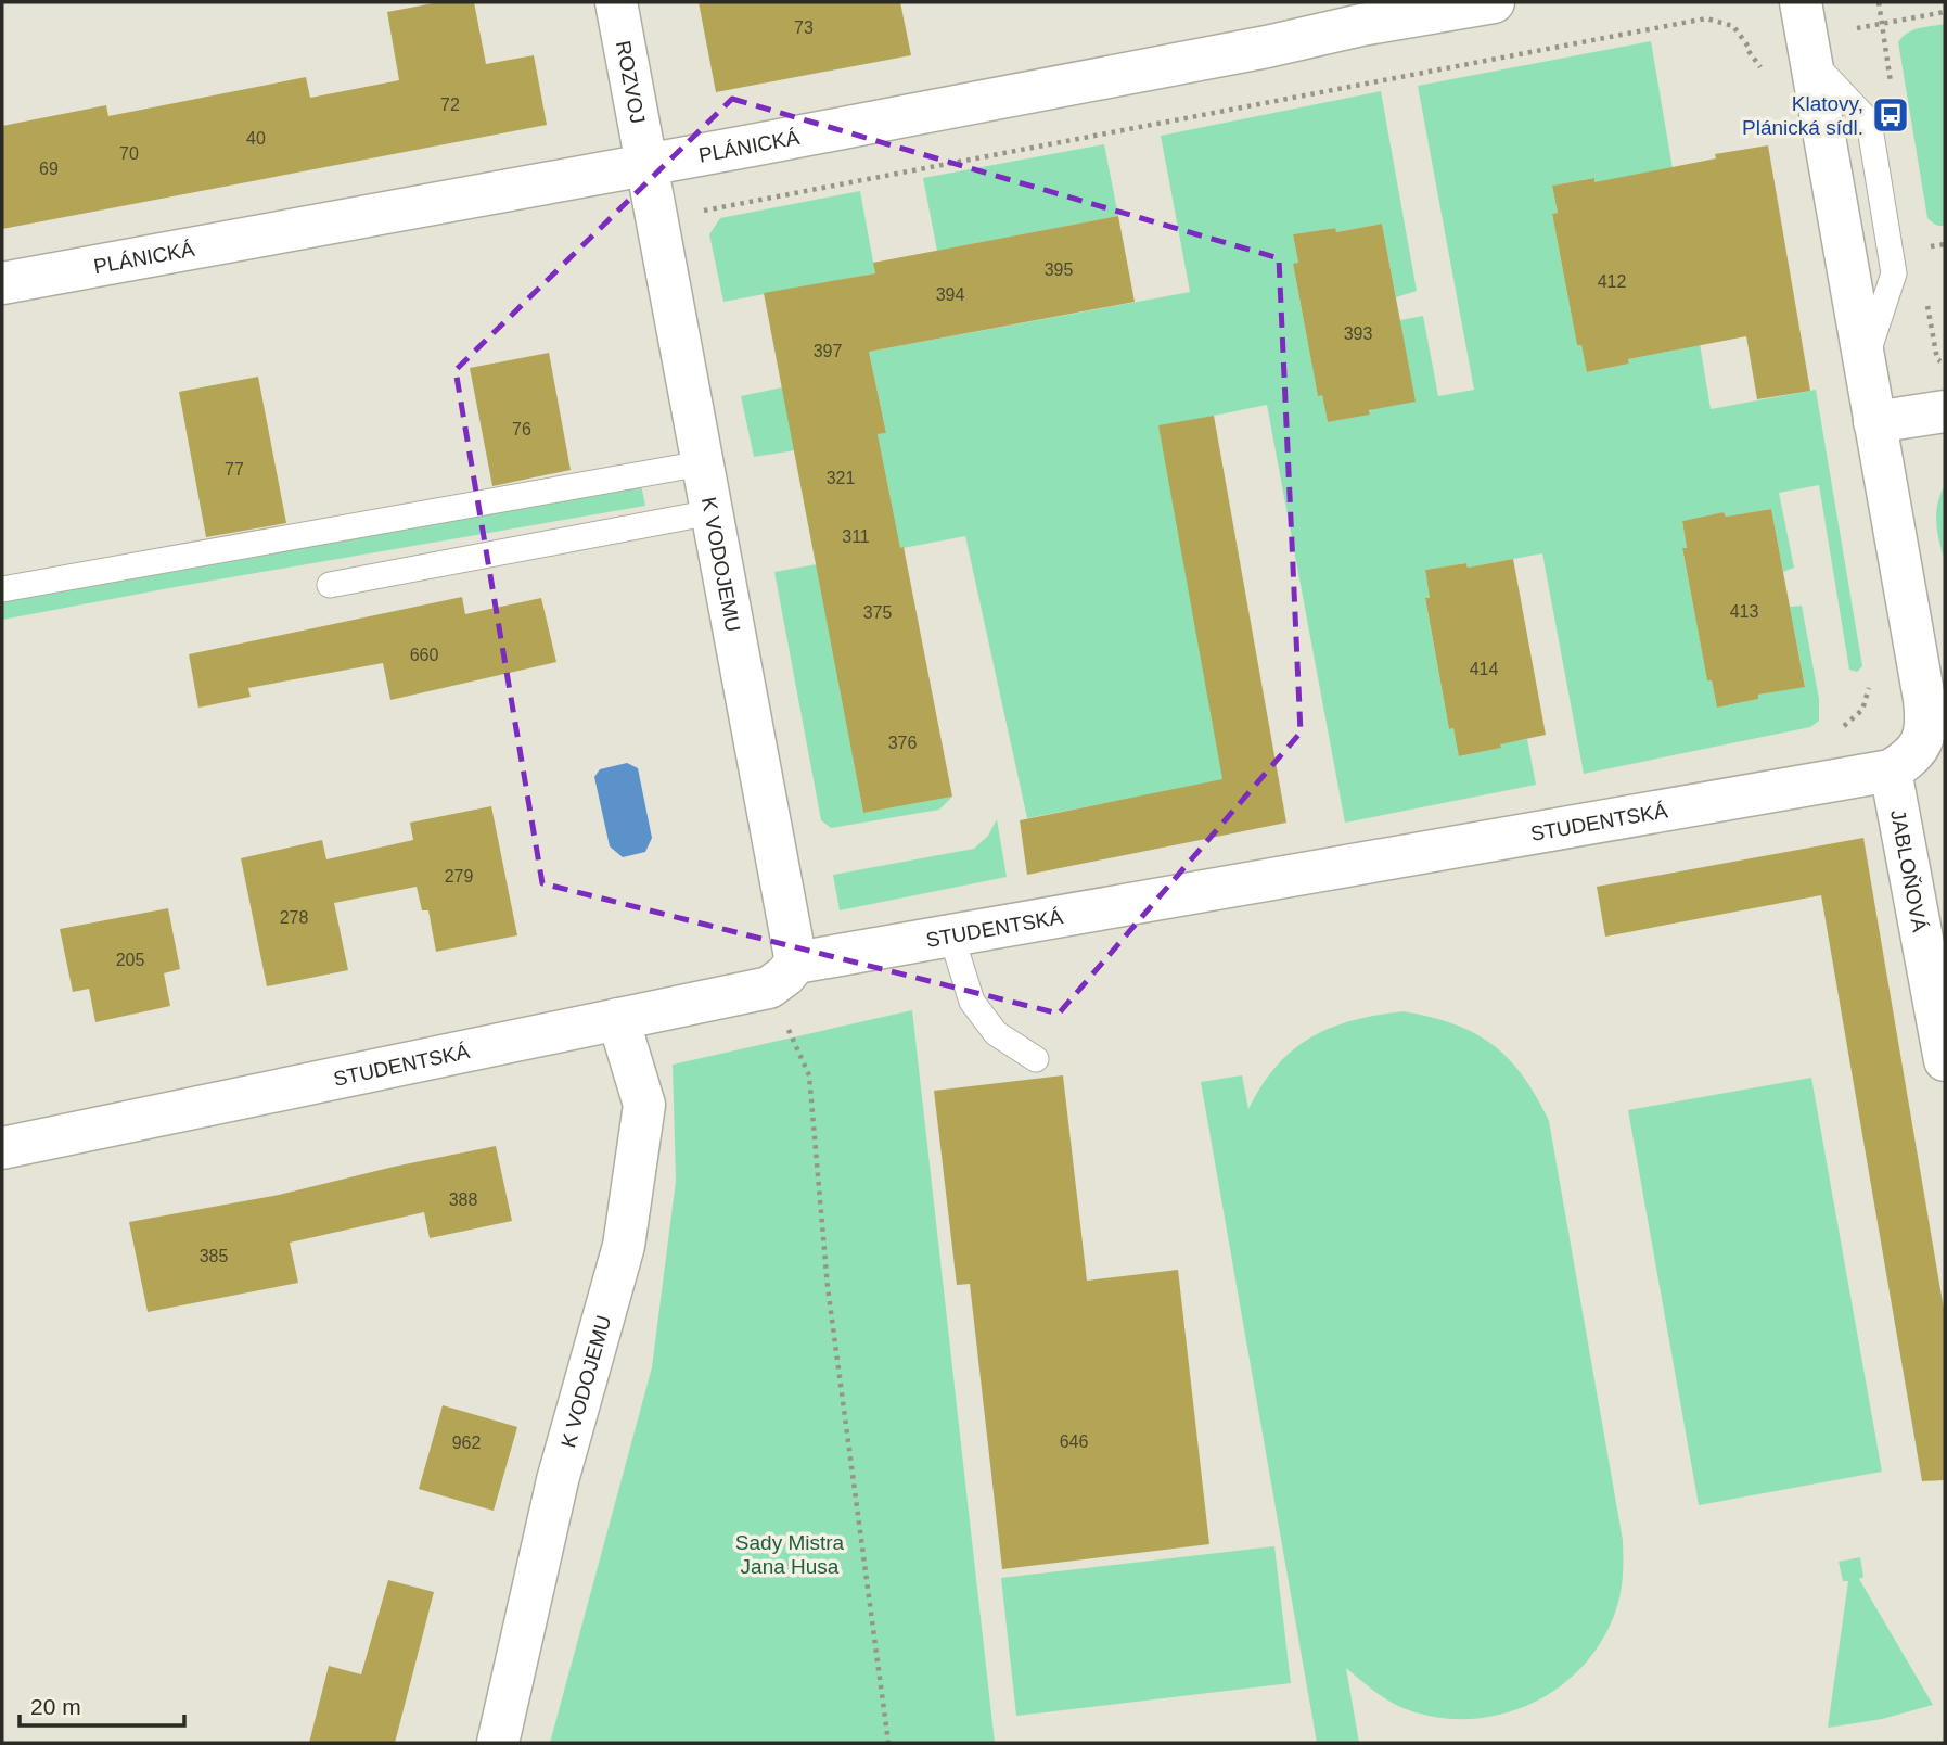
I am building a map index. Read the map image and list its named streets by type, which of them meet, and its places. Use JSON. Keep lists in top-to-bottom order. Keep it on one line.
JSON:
{"streets":{"street":["ROZVOJ","PLÁNICKÁ","K VODOJEMU","STUDENTSKÁ","JABLOŇOVÁ"]},"crossings":[["ROZVOJ","PLÁNICKÁ"],["ROZVOJ","K VODOJEMU"],["PLÁNICKÁ","K VODOJEMU"],["K VODOJEMU","STUDENTSKÁ"],["STUDENTSKÁ","JABLOŇOVÁ"]],"parks":["Sady Mistra Jana Husa"],"places":{"bus stop":["Klatovy, Plánická sídl."]},"house_numbers":["73","72","40","70","69","395","412","394","393","397","76","77","321","311","413","375","660","414","376","279","278","205","388","385","646","962"],"scale_bar":"20 m"}
